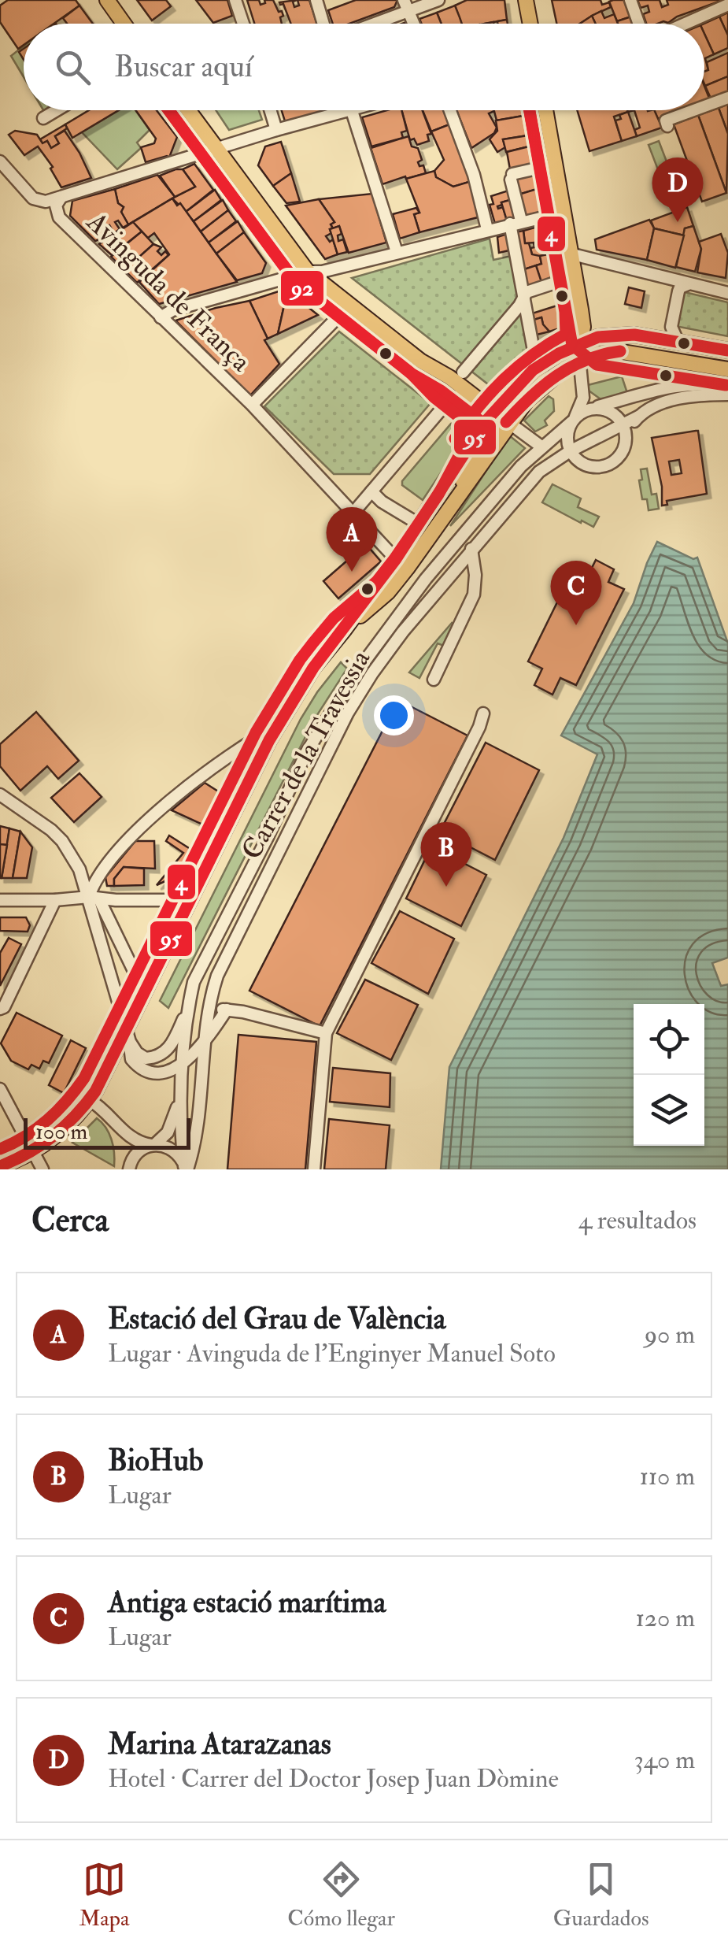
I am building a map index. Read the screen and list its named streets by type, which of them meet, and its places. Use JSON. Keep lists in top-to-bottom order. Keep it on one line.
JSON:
{"streets":{"street":["Avinguda de França","Carrer de la Travessia"]},"lines":["transit line 92","transit line 4","transit line 95"],"scale_bar":"100 m","page":{"search":"Buscar aquí","pins":["D","A","C","B"],"scale":"100 m","heading":["Cerca","4 resultados"],"list":[{"mark":"A","name":"Estació del Grau de València","note":"Lugar · Avinguda de l'Enginyer Manuel Soto","value":"90 m"},{"mark":"B","name":"BioHub","note":"Lugar","value":"110 m"},{"mark":"C","name":"Antiga estació marítima","note":"Lugar","value":"120 m"},{"mark":"D","name":"Marina Atarazanas","note":"Hotel · Carrer del Doctor Josep Juan Dòmine","value":"340 m"}],"nav":["Mapa","Cómo llegar","Guardados"]}}
